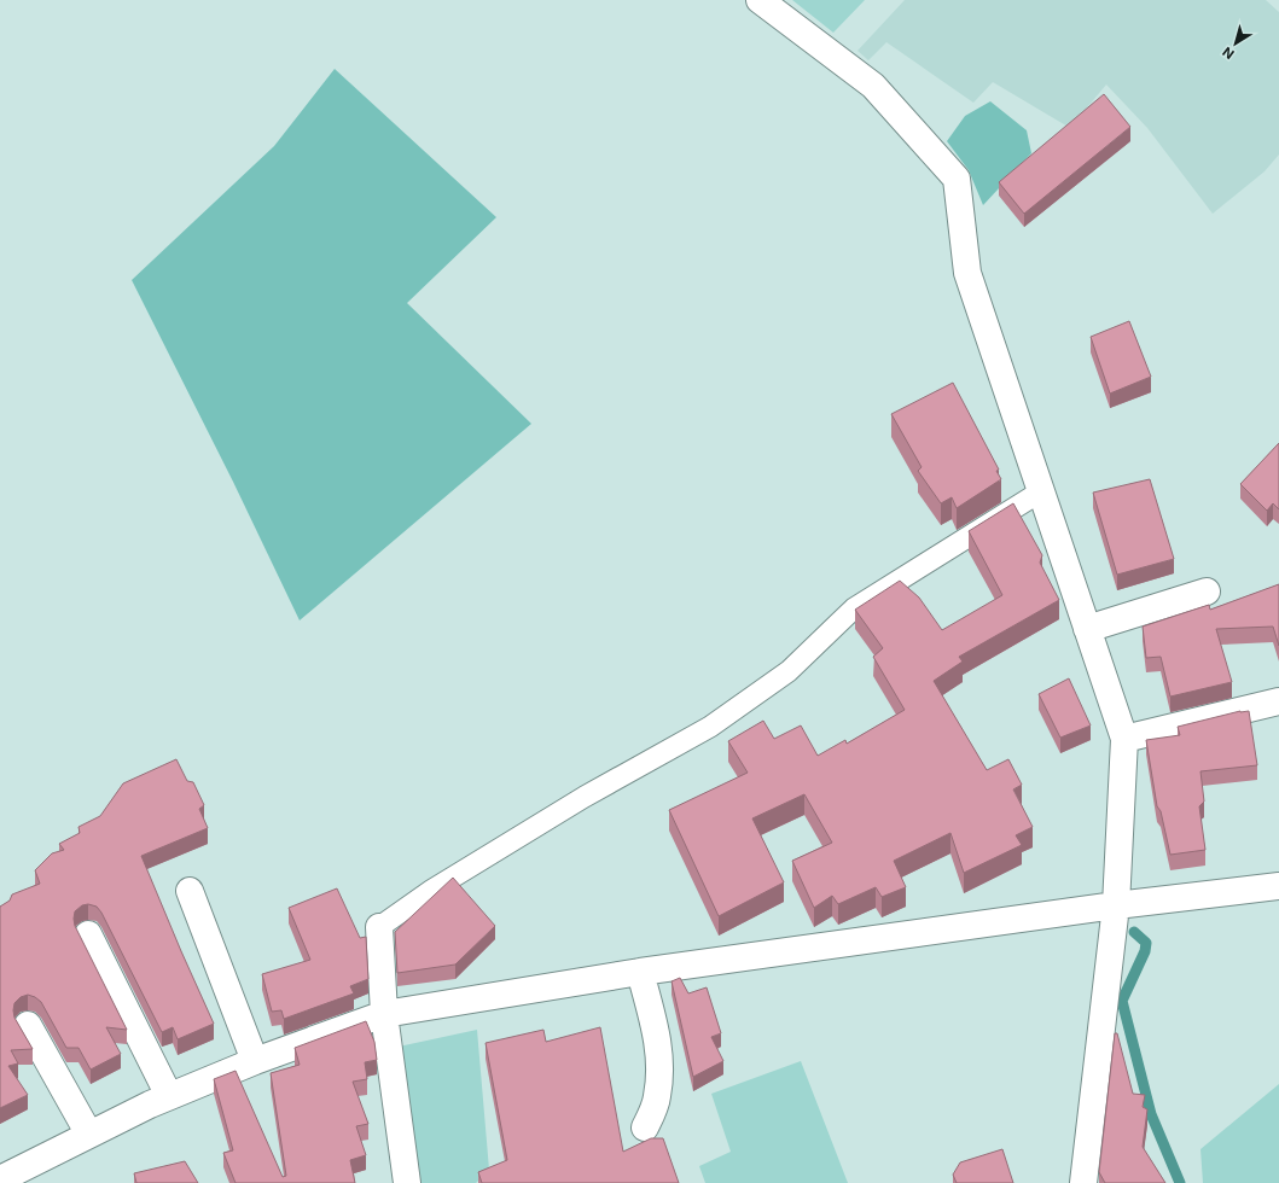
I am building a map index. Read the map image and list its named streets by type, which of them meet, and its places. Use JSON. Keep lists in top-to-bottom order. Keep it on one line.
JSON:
{"north":"bottom left"}
